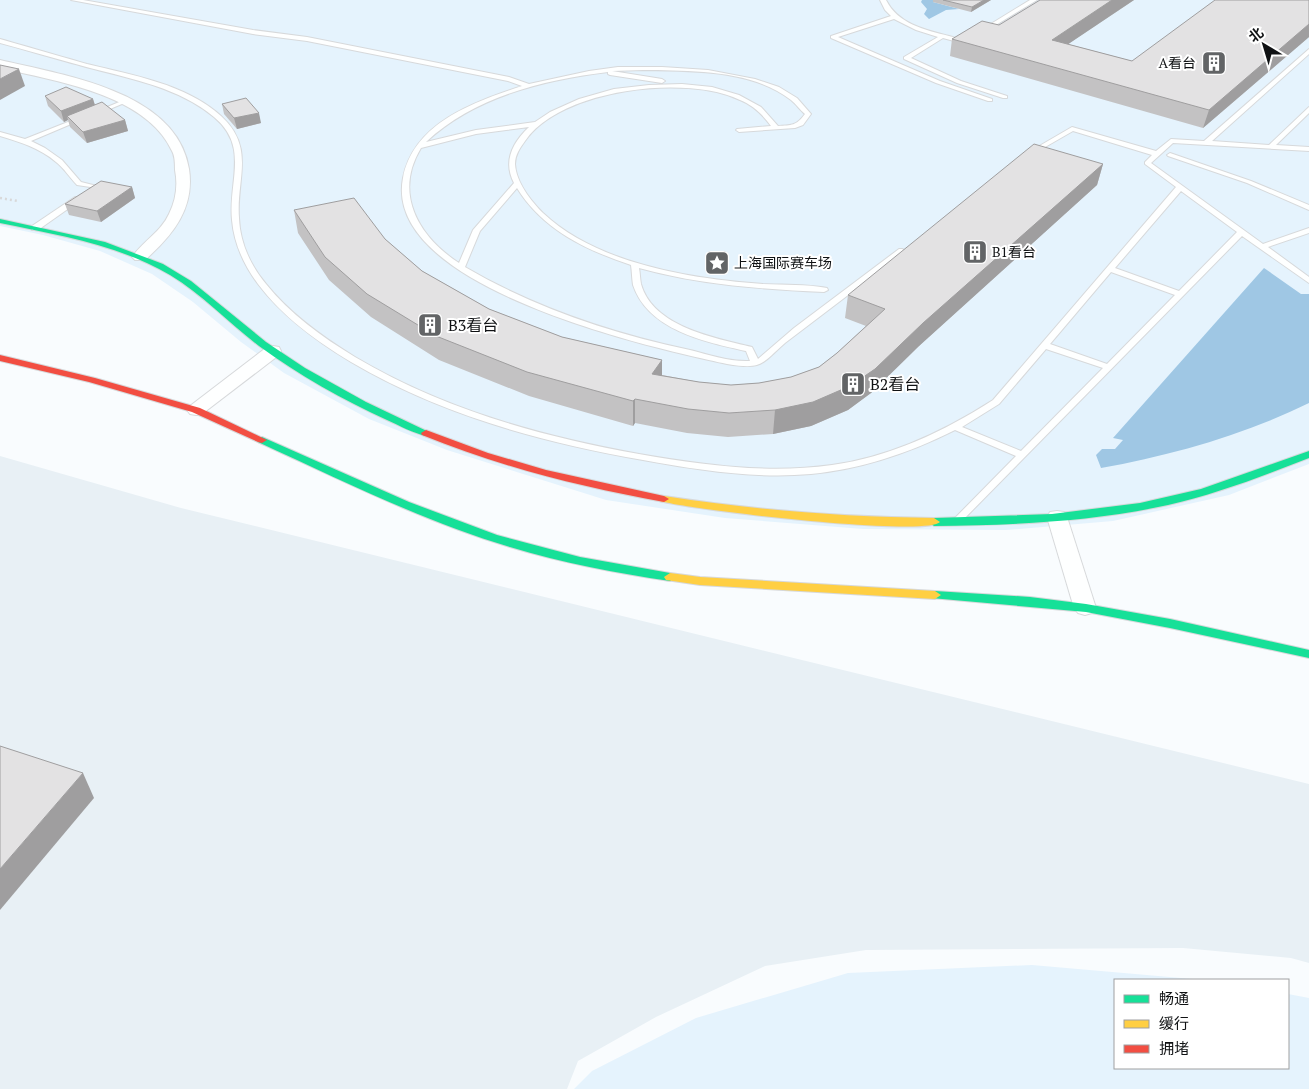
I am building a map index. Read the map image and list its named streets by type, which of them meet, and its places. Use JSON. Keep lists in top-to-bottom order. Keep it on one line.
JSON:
{"places":{"building":["A看台","B1看台","B3看台","B2看台"],"place":["上海国际赛车场"]},"legend":["畅通","缓行","拥堵"],"north":"top left"}
